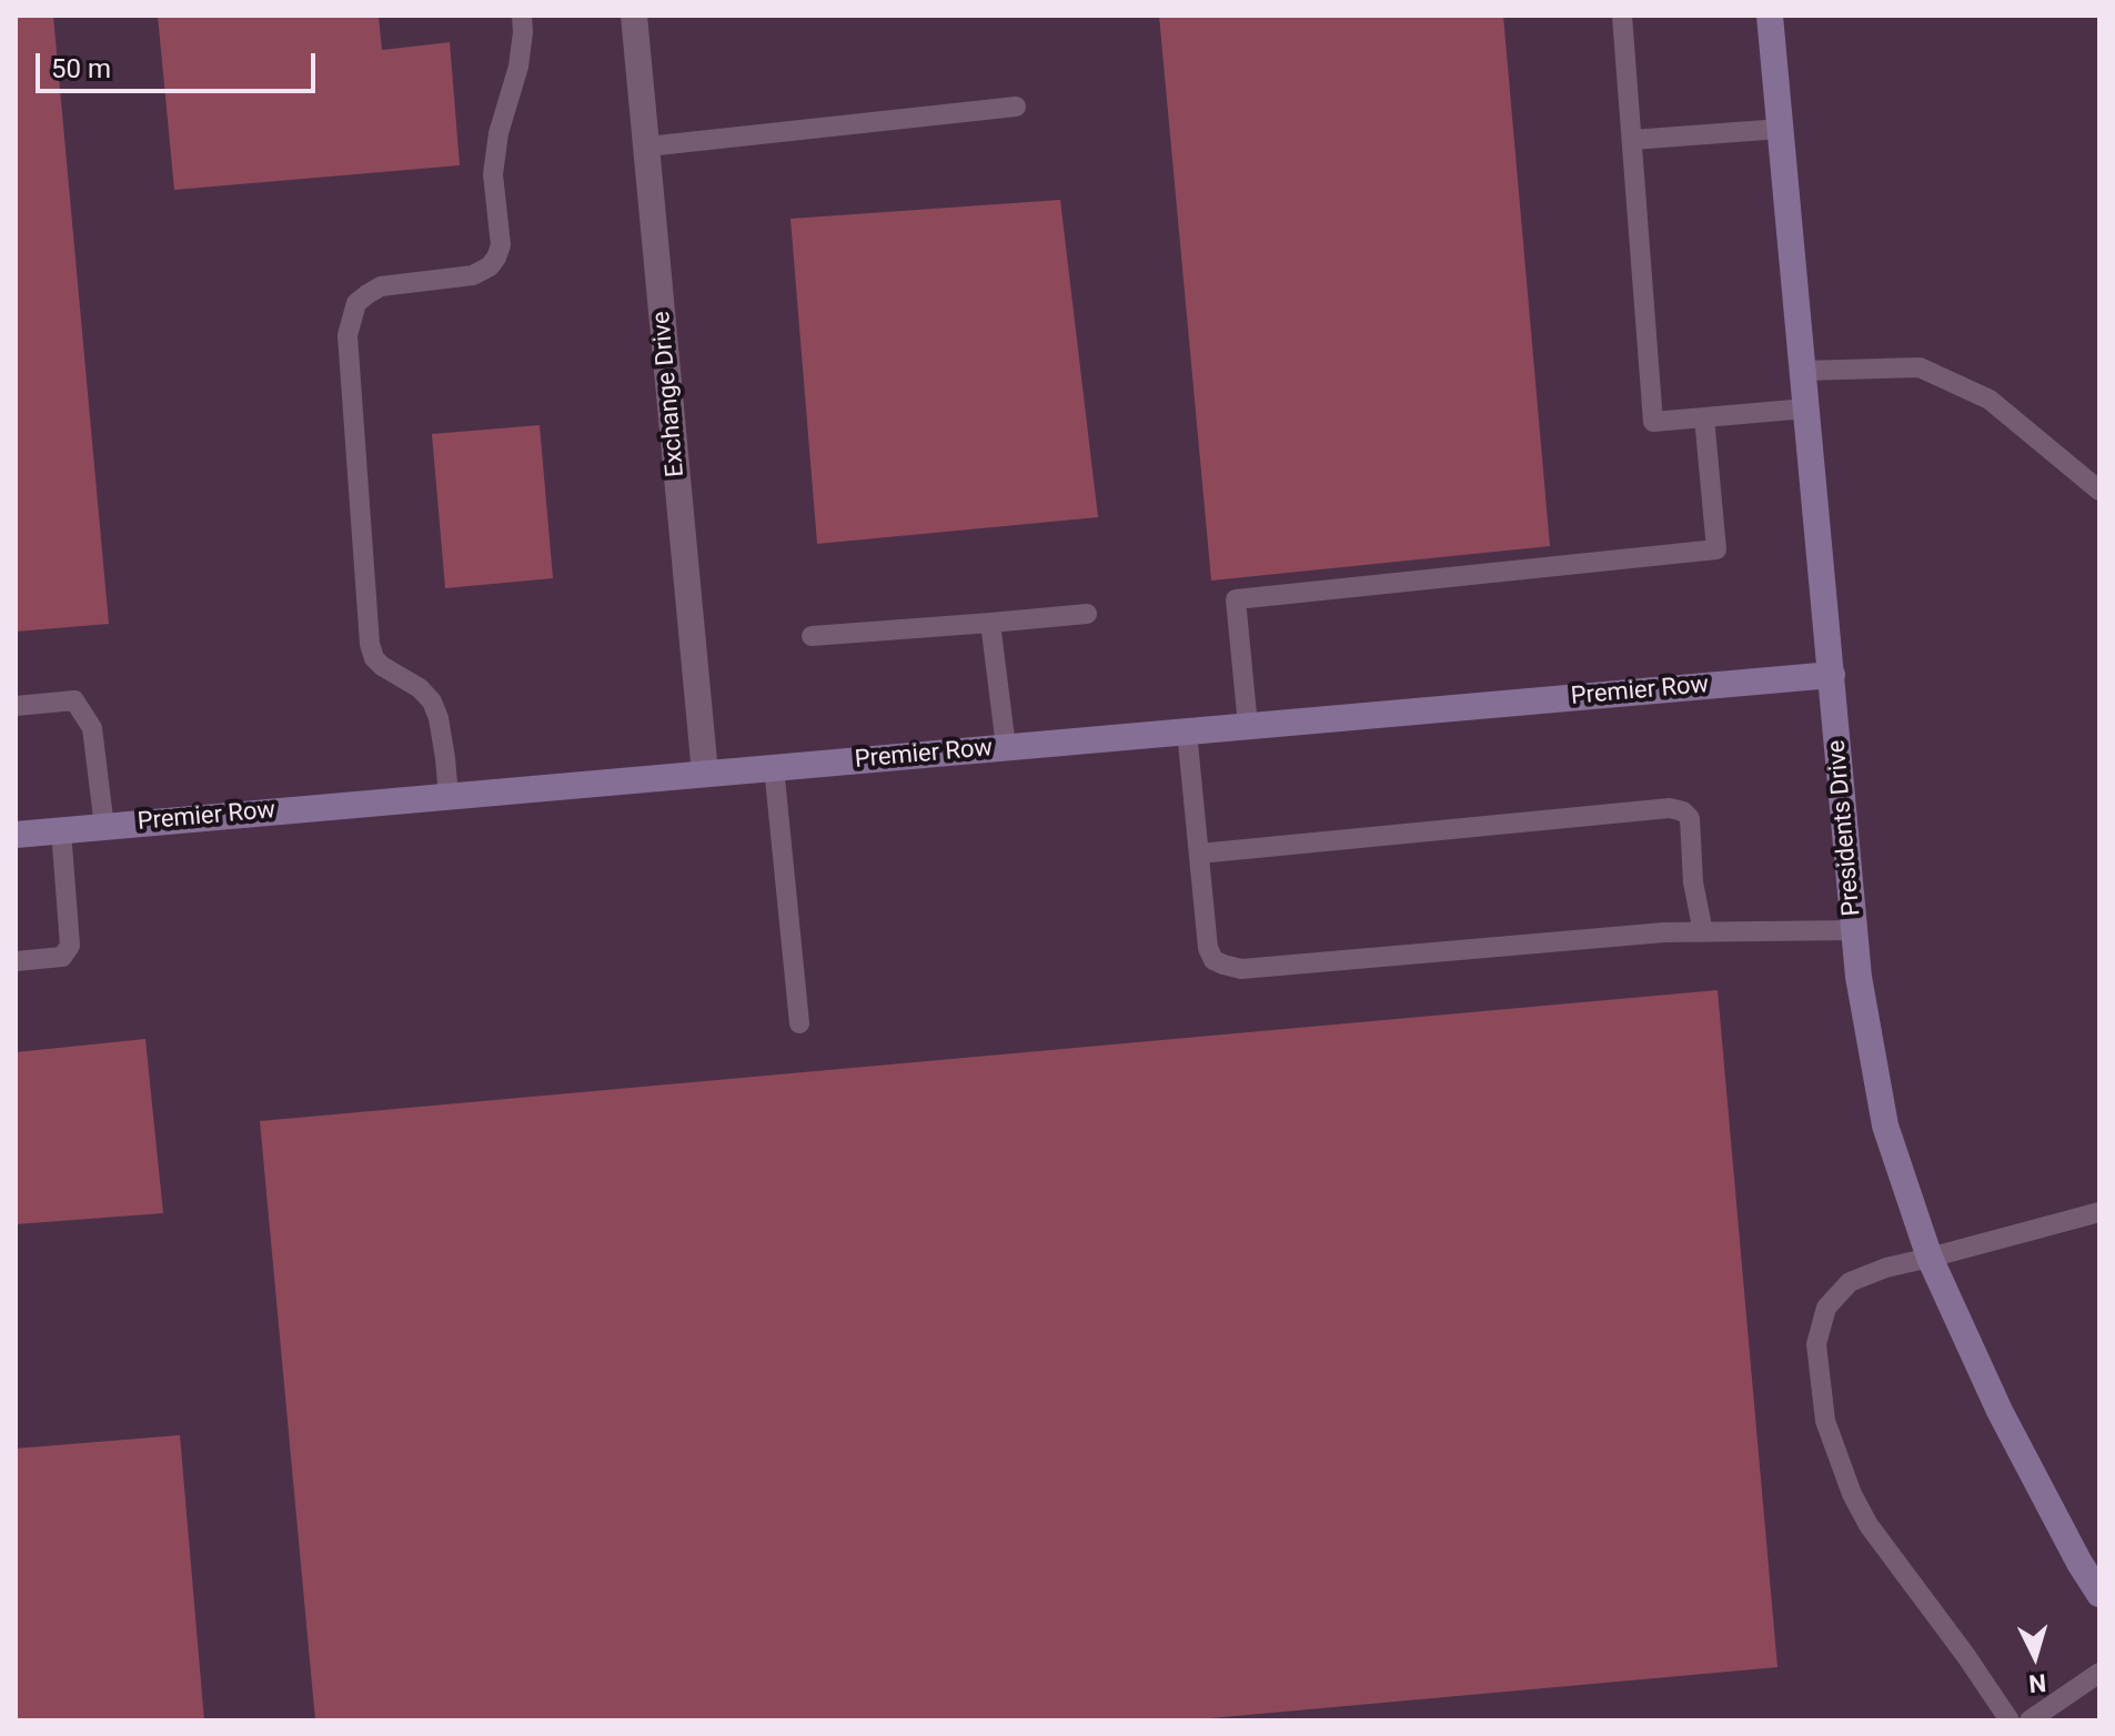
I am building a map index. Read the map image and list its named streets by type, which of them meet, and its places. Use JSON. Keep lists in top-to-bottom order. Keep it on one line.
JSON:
{"streets":{"street":["Exchange Drive","Premier Row","Presidents Drive"]},"crossings":[["Exchange Drive","Premier Row"],["Premier Row","Presidents Drive"]],"scale_bar":"50 m","north":"bottom"}
